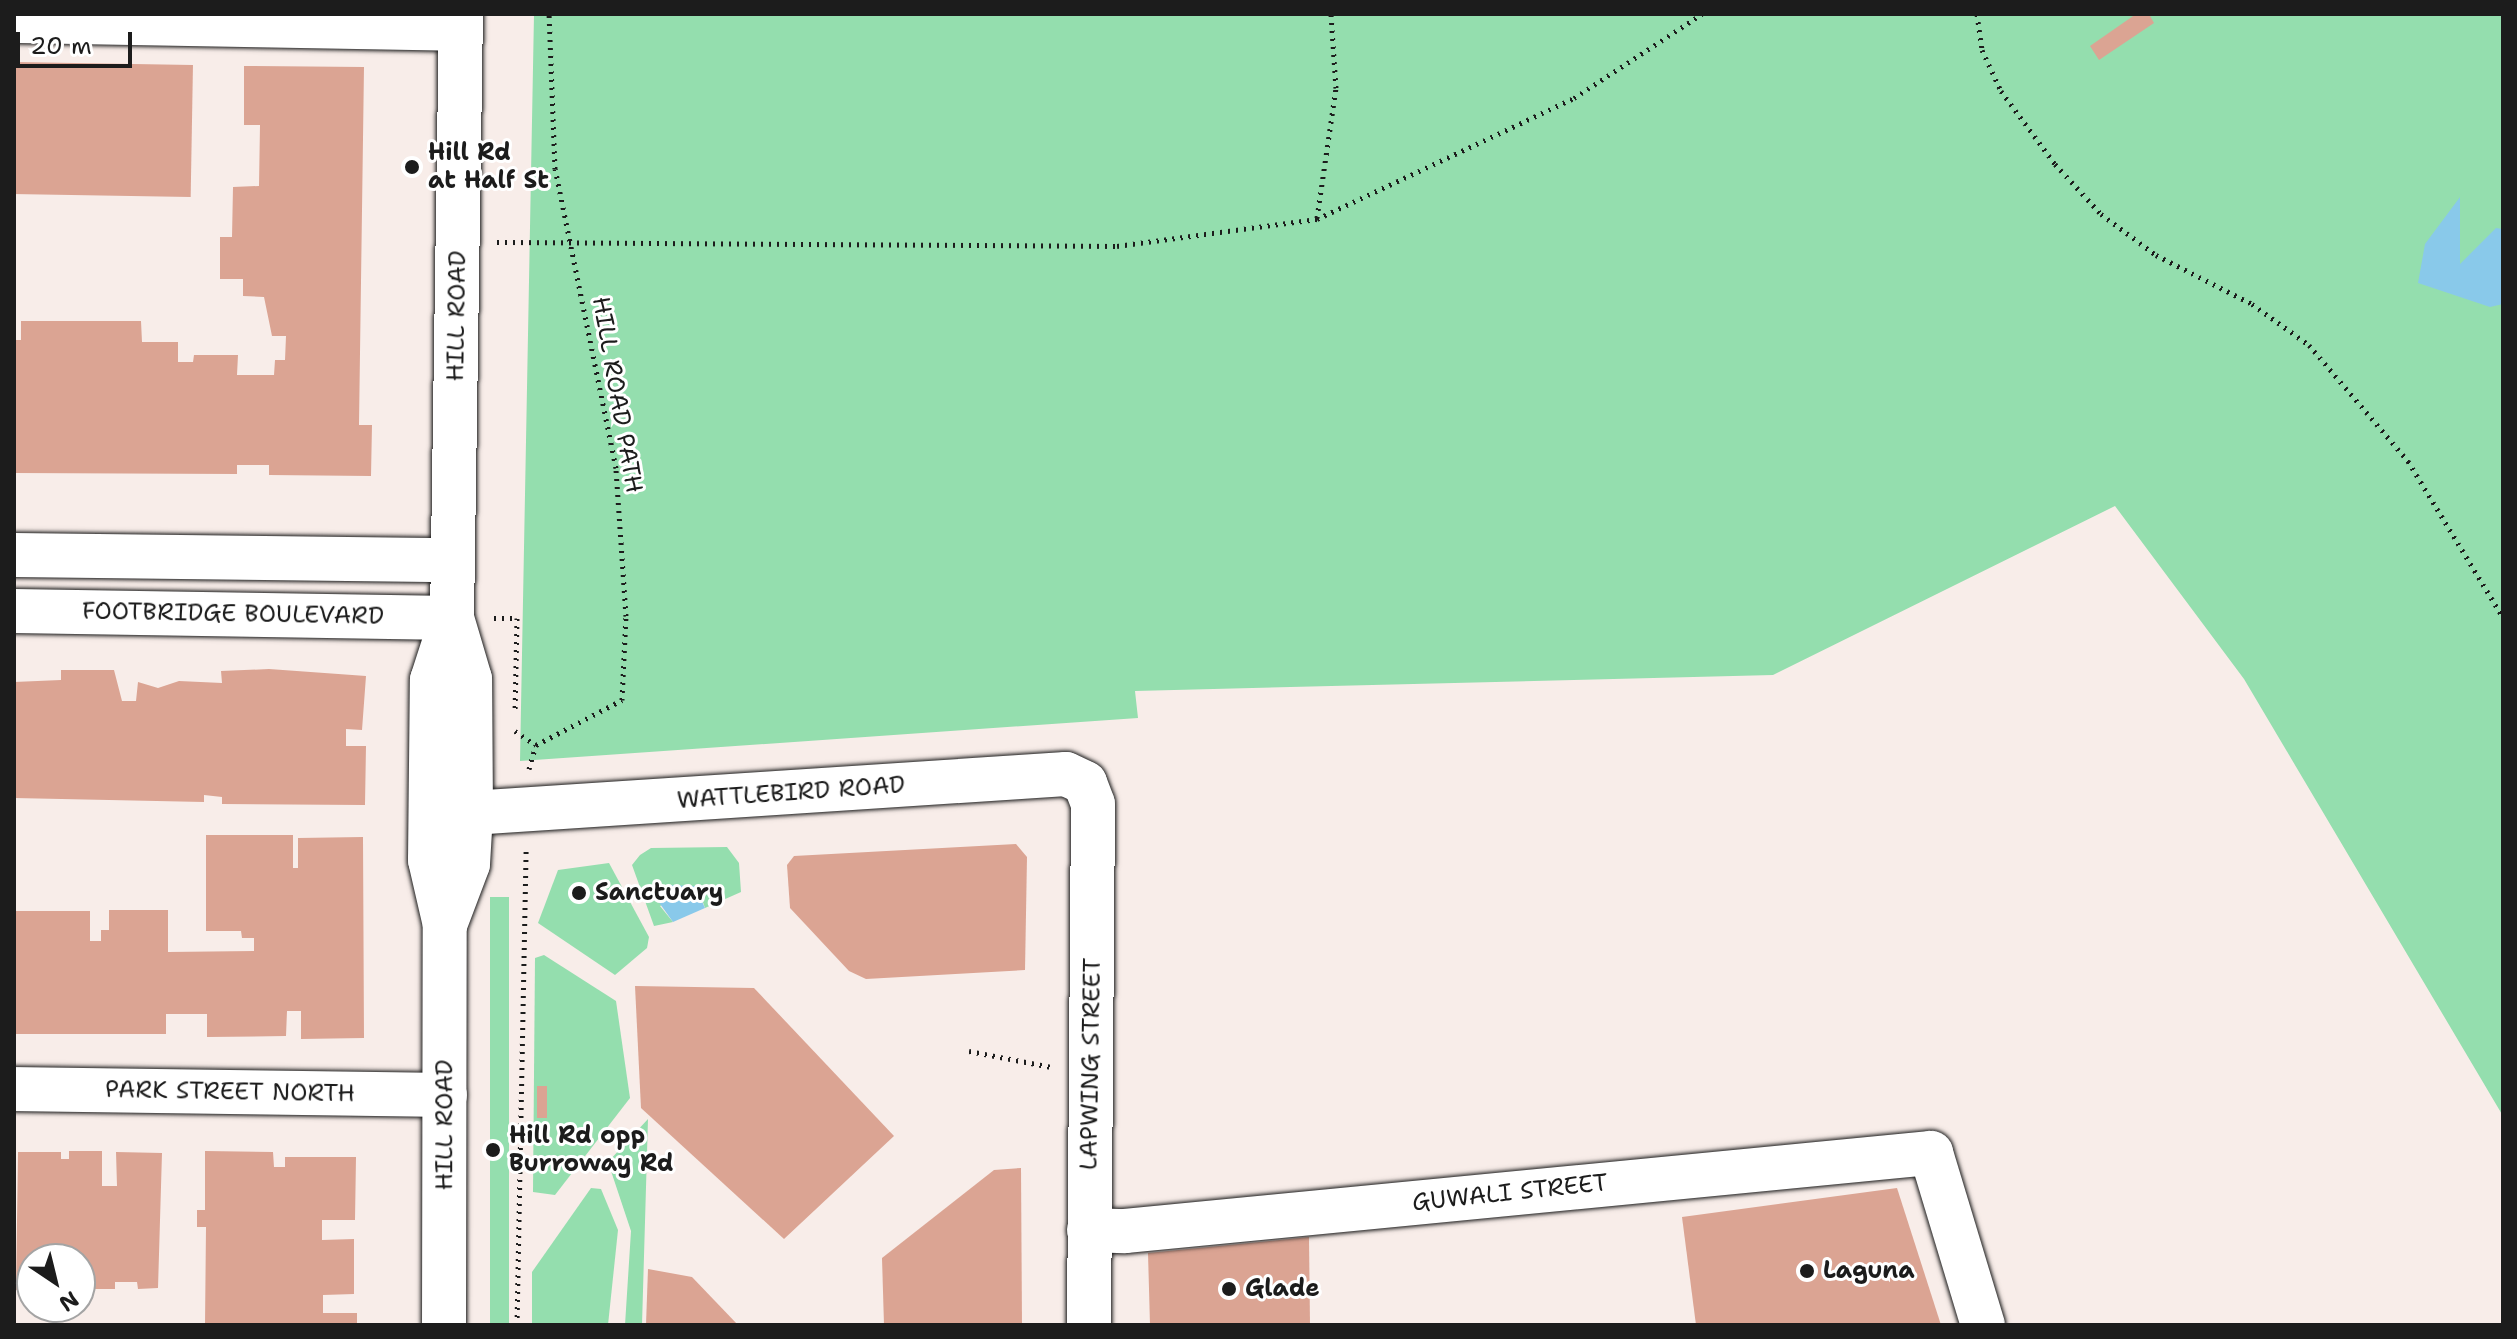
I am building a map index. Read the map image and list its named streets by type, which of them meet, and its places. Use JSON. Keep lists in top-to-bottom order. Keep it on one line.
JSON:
{"streets":{"street":["HILL ROAD","FOOTBRIDGE BOULEVARD","WATTLEBIRD ROAD","LAPWING STREET","PARK STREET NORTH","GUWALI STREET"],"path":["HILL ROAD PATH"]},"crossings":[["HILL ROAD","FOOTBRIDGE BOULEVARD"],["HILL ROAD","WATTLEBIRD ROAD"],["HILL ROAD","PARK STREET NORTH"],["WATTLEBIRD ROAD","LAPWING STREET"],["LAPWING STREET","GUWALI STREET"]],"places":["Hill Rd at Half St","Sanctuary","Hill Rd opp Burroway Rd","Laguna","Glade"],"scale_bar":"20 m","north":"bottom right"}
